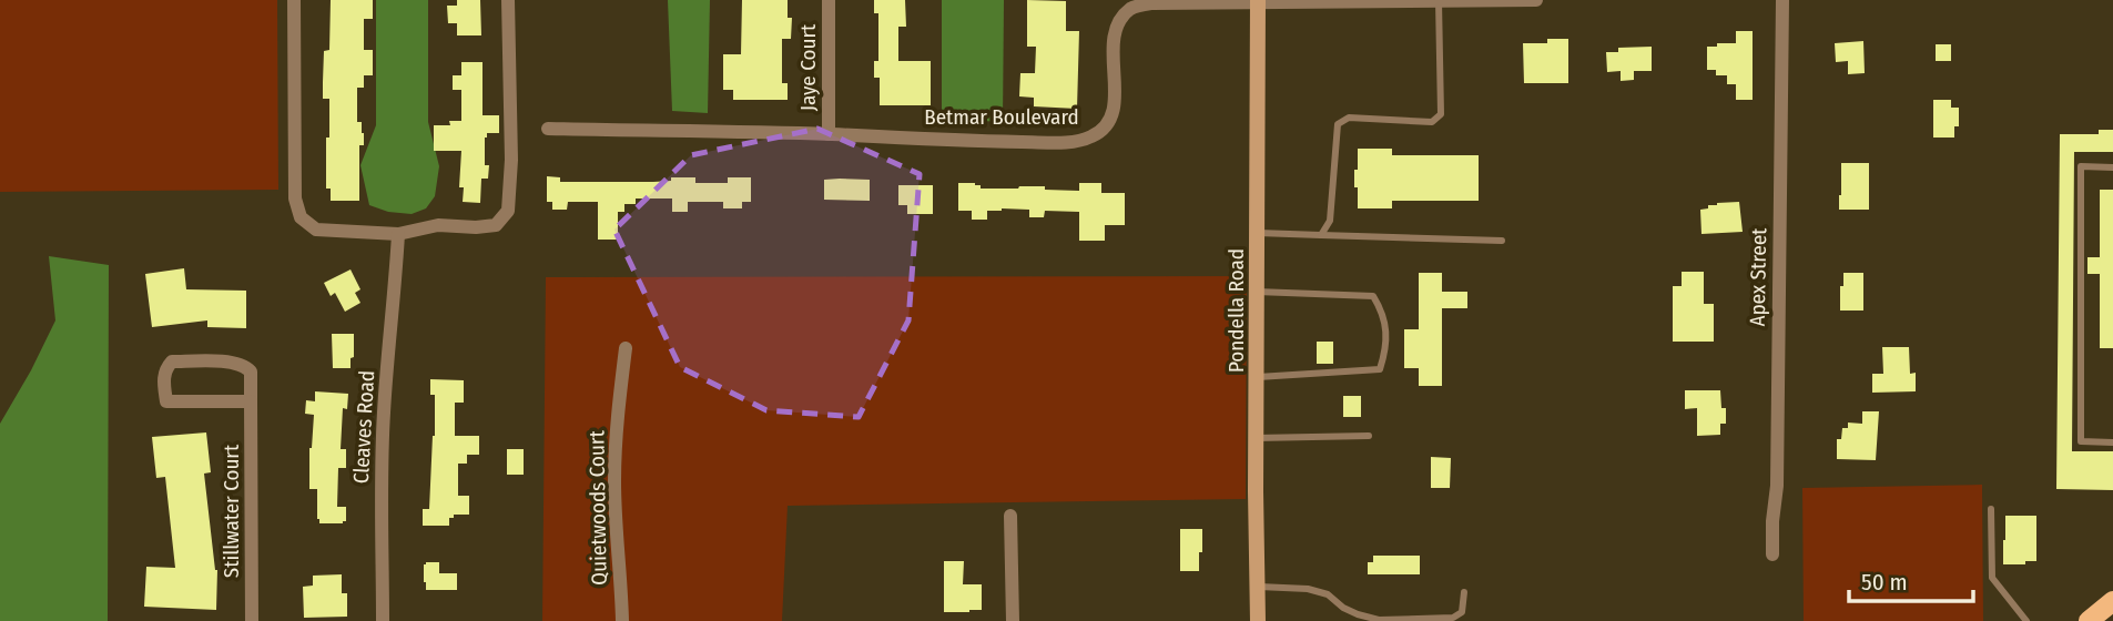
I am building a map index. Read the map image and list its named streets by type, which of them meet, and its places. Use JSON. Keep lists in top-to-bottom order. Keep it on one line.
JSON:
{"streets":{"main road":["Pondella Road"],"street":["Jaye Court","Betmar Boulevard","Apex Street","Cleaves Road","Quietwoods Court","Stillwater Court"]},"crossings":[["Jaye Court","Betmar Boulevard"],["Betmar Boulevard","Pondella Road"]],"scale_bar":"50 m"}
